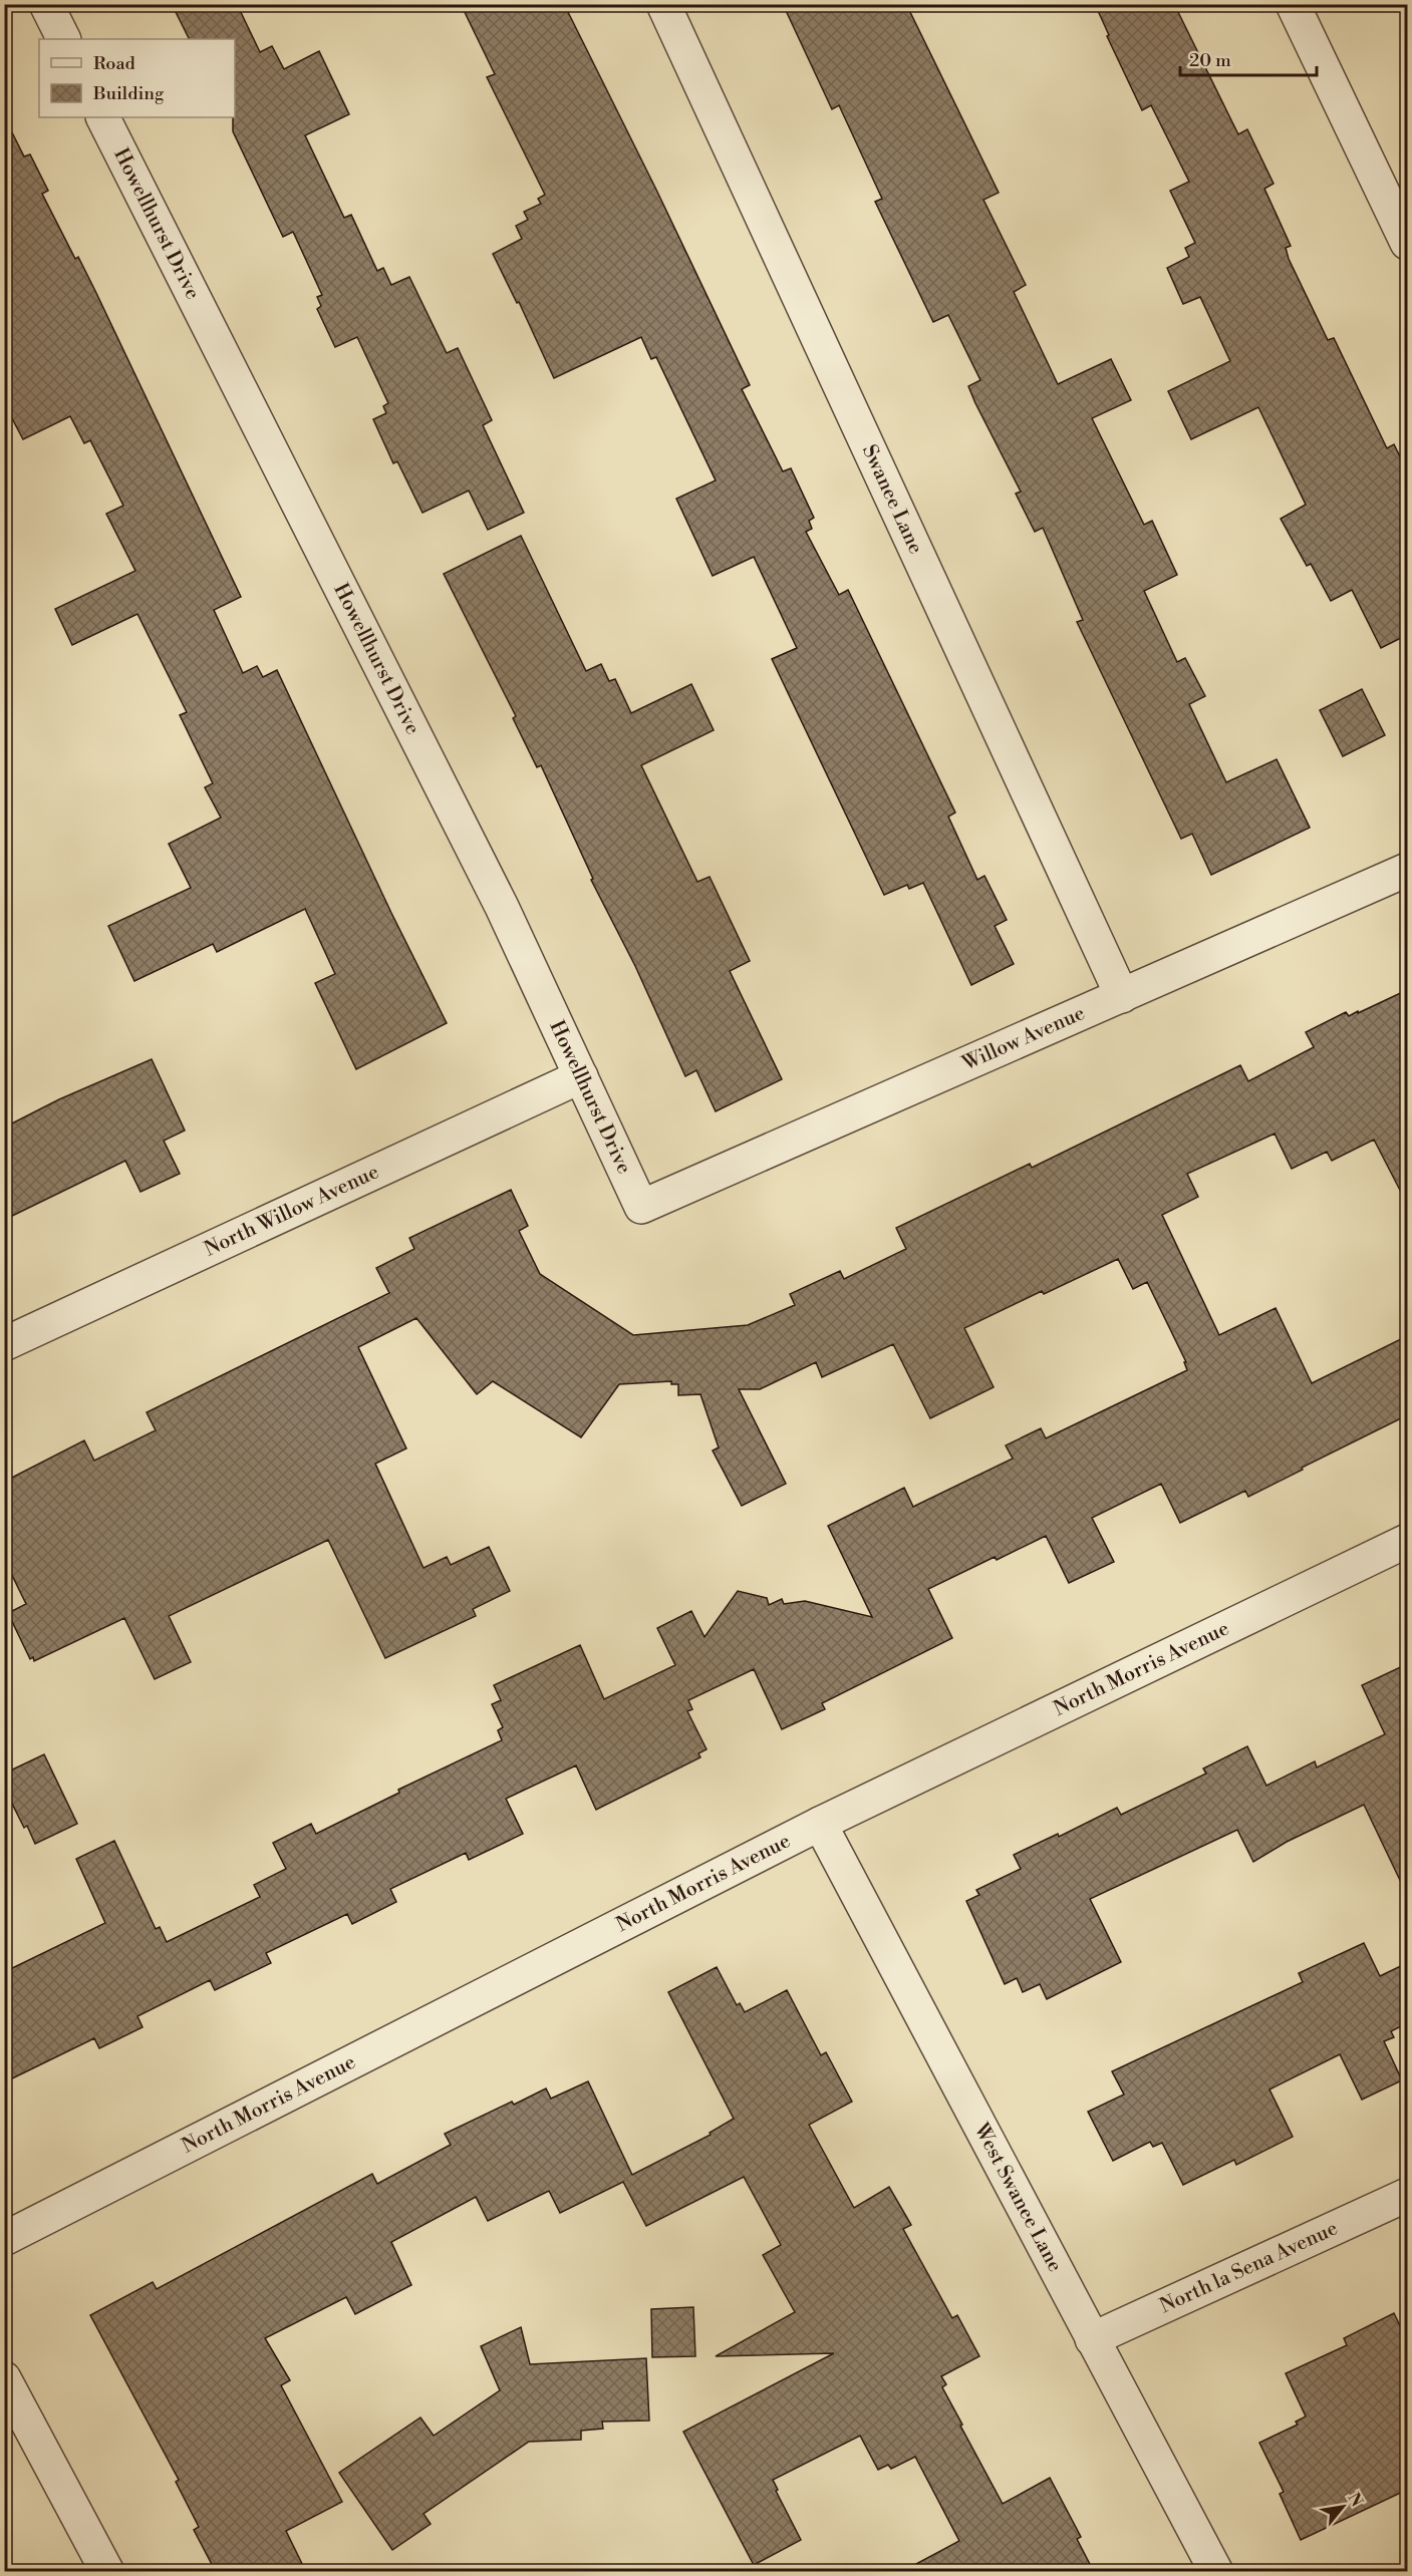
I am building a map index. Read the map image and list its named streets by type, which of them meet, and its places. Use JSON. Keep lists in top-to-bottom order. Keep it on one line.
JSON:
{"streets":{"street":["Howellhurst Drive","Swanee Lane","Willow Avenue","North Willow Avenue","North Morris Avenue","West Swanee Lane","North la Sena Avenue"]},"crossings":[["Howellhurst Drive","Willow Avenue"],["Howellhurst Drive","North Willow Avenue"],["Swanee Lane","Willow Avenue"],["North Morris Avenue","West Swanee Lane"],["West Swanee Lane","North la Sena Avenue"]],"legend":["Road","Building"],"scale_bar":"20 m","north":"top right"}
